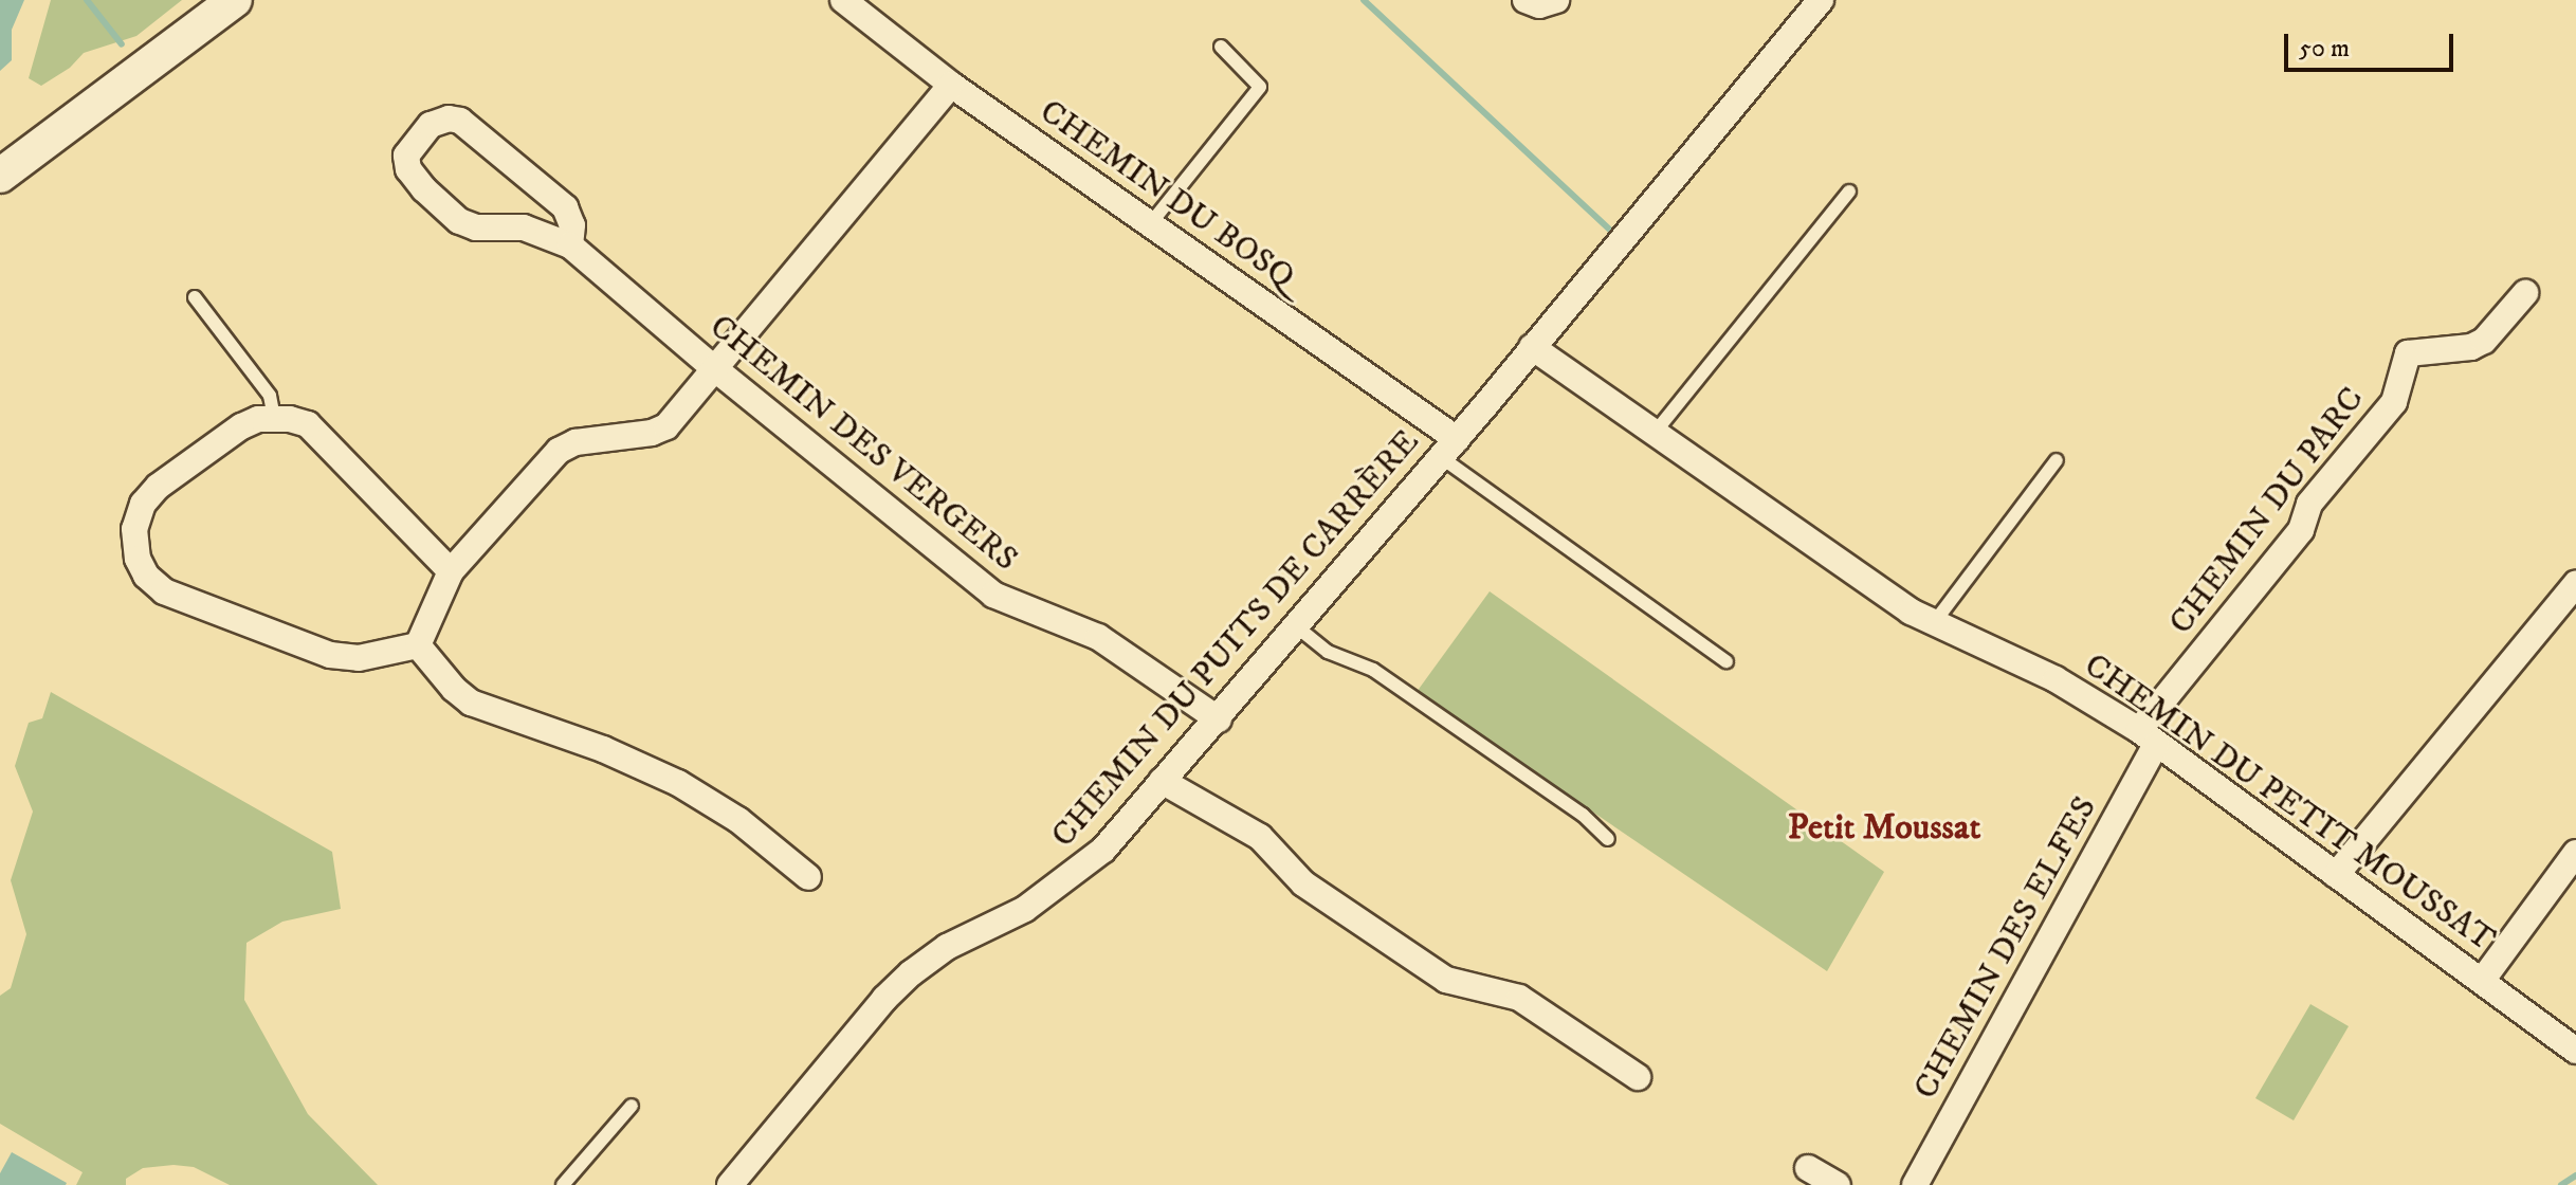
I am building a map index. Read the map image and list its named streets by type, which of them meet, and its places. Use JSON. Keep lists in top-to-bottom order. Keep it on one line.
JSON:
{"streets":{"street":["CHEMIN DU BOSQ","CHEMIN DES VERGERS","CHEMIN DU PARC","CHEMIN DU PUITS DE CARRÈRE","CHEMIN DU PETIT MOUSSAT","CHEMIN DES ELFES"]},"crossings":[["CHEMIN DU BOSQ","CHEMIN DU PUITS DE CARRÈRE"],["CHEMIN DES VERGERS","CHEMIN DU PUITS DE CARRÈRE"],["CHEMIN DU PARC","CHEMIN DU PETIT MOUSSAT"],["CHEMIN DU PARC","CHEMIN DES ELFES"],["CHEMIN DU PUITS DE CARRÈRE","CHEMIN DU PETIT MOUSSAT"],["CHEMIN DU PETIT MOUSSAT","CHEMIN DES ELFES"]],"districts":["Petit Moussat"],"scale_bar":"50 m"}
